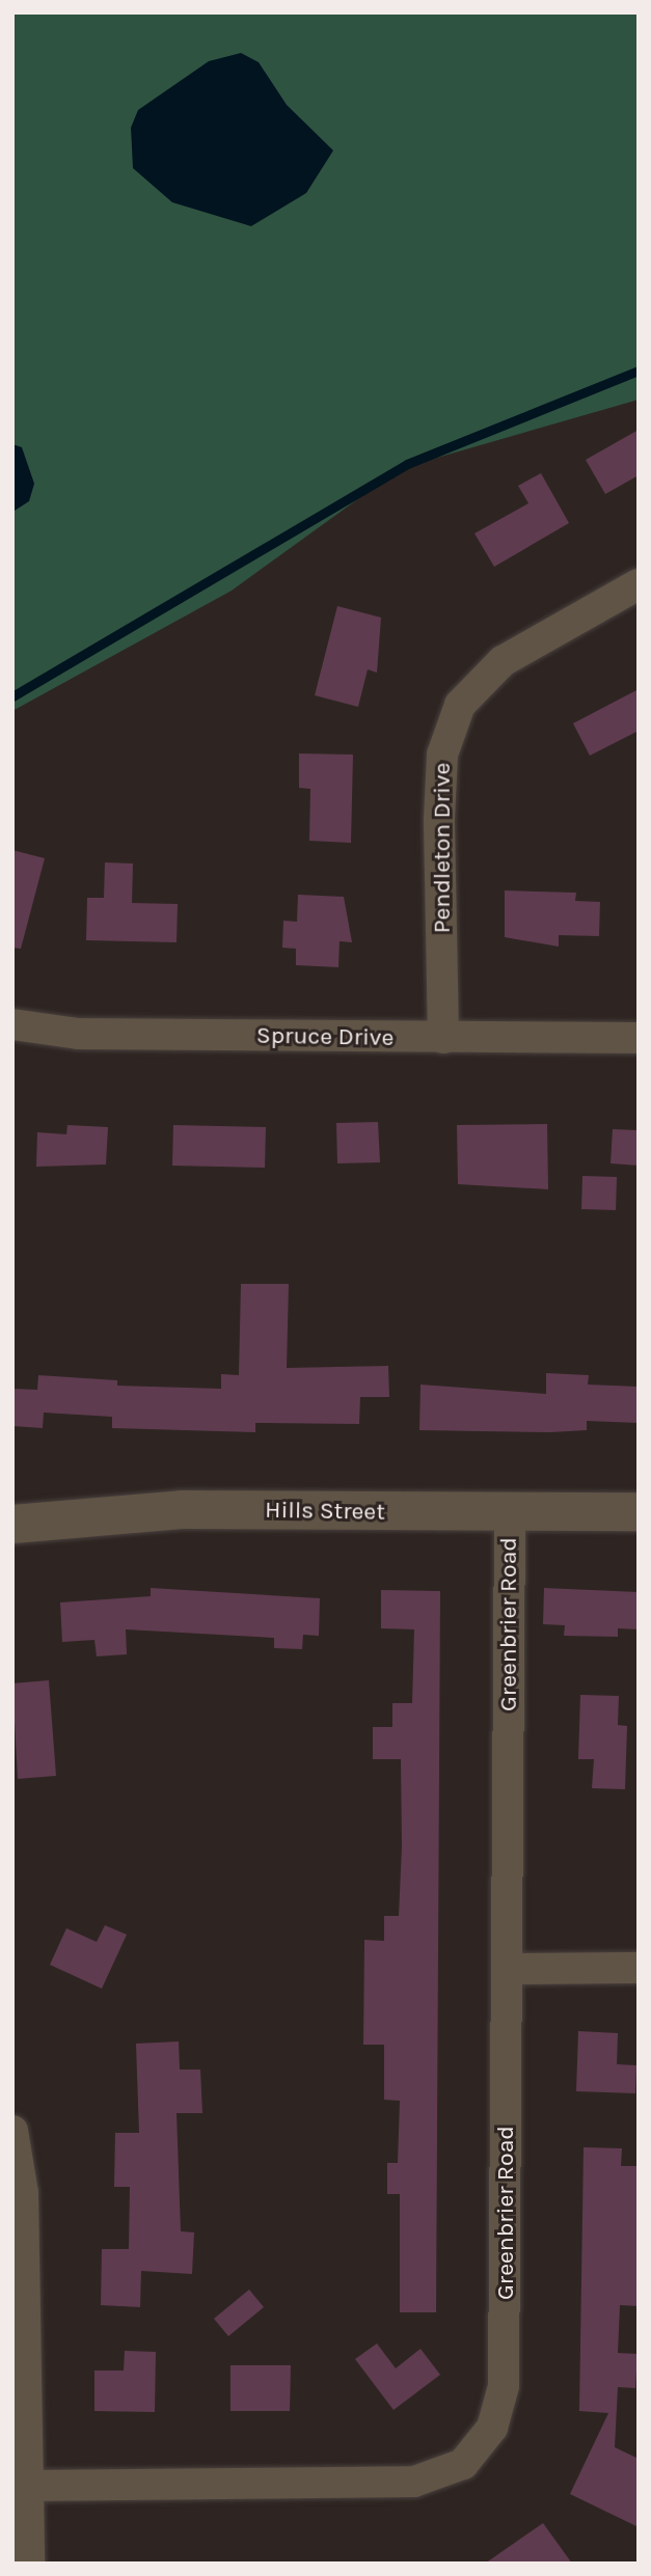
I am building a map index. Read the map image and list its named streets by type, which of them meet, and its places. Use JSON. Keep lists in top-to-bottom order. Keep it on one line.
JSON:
{"streets":{"street":["Pendleton Drive","Spruce Drive","Hills Street","Greenbrier Road"]},"crossings":[["Pendleton Drive","Spruce Drive"],["Hills Street","Greenbrier Road"]]}
